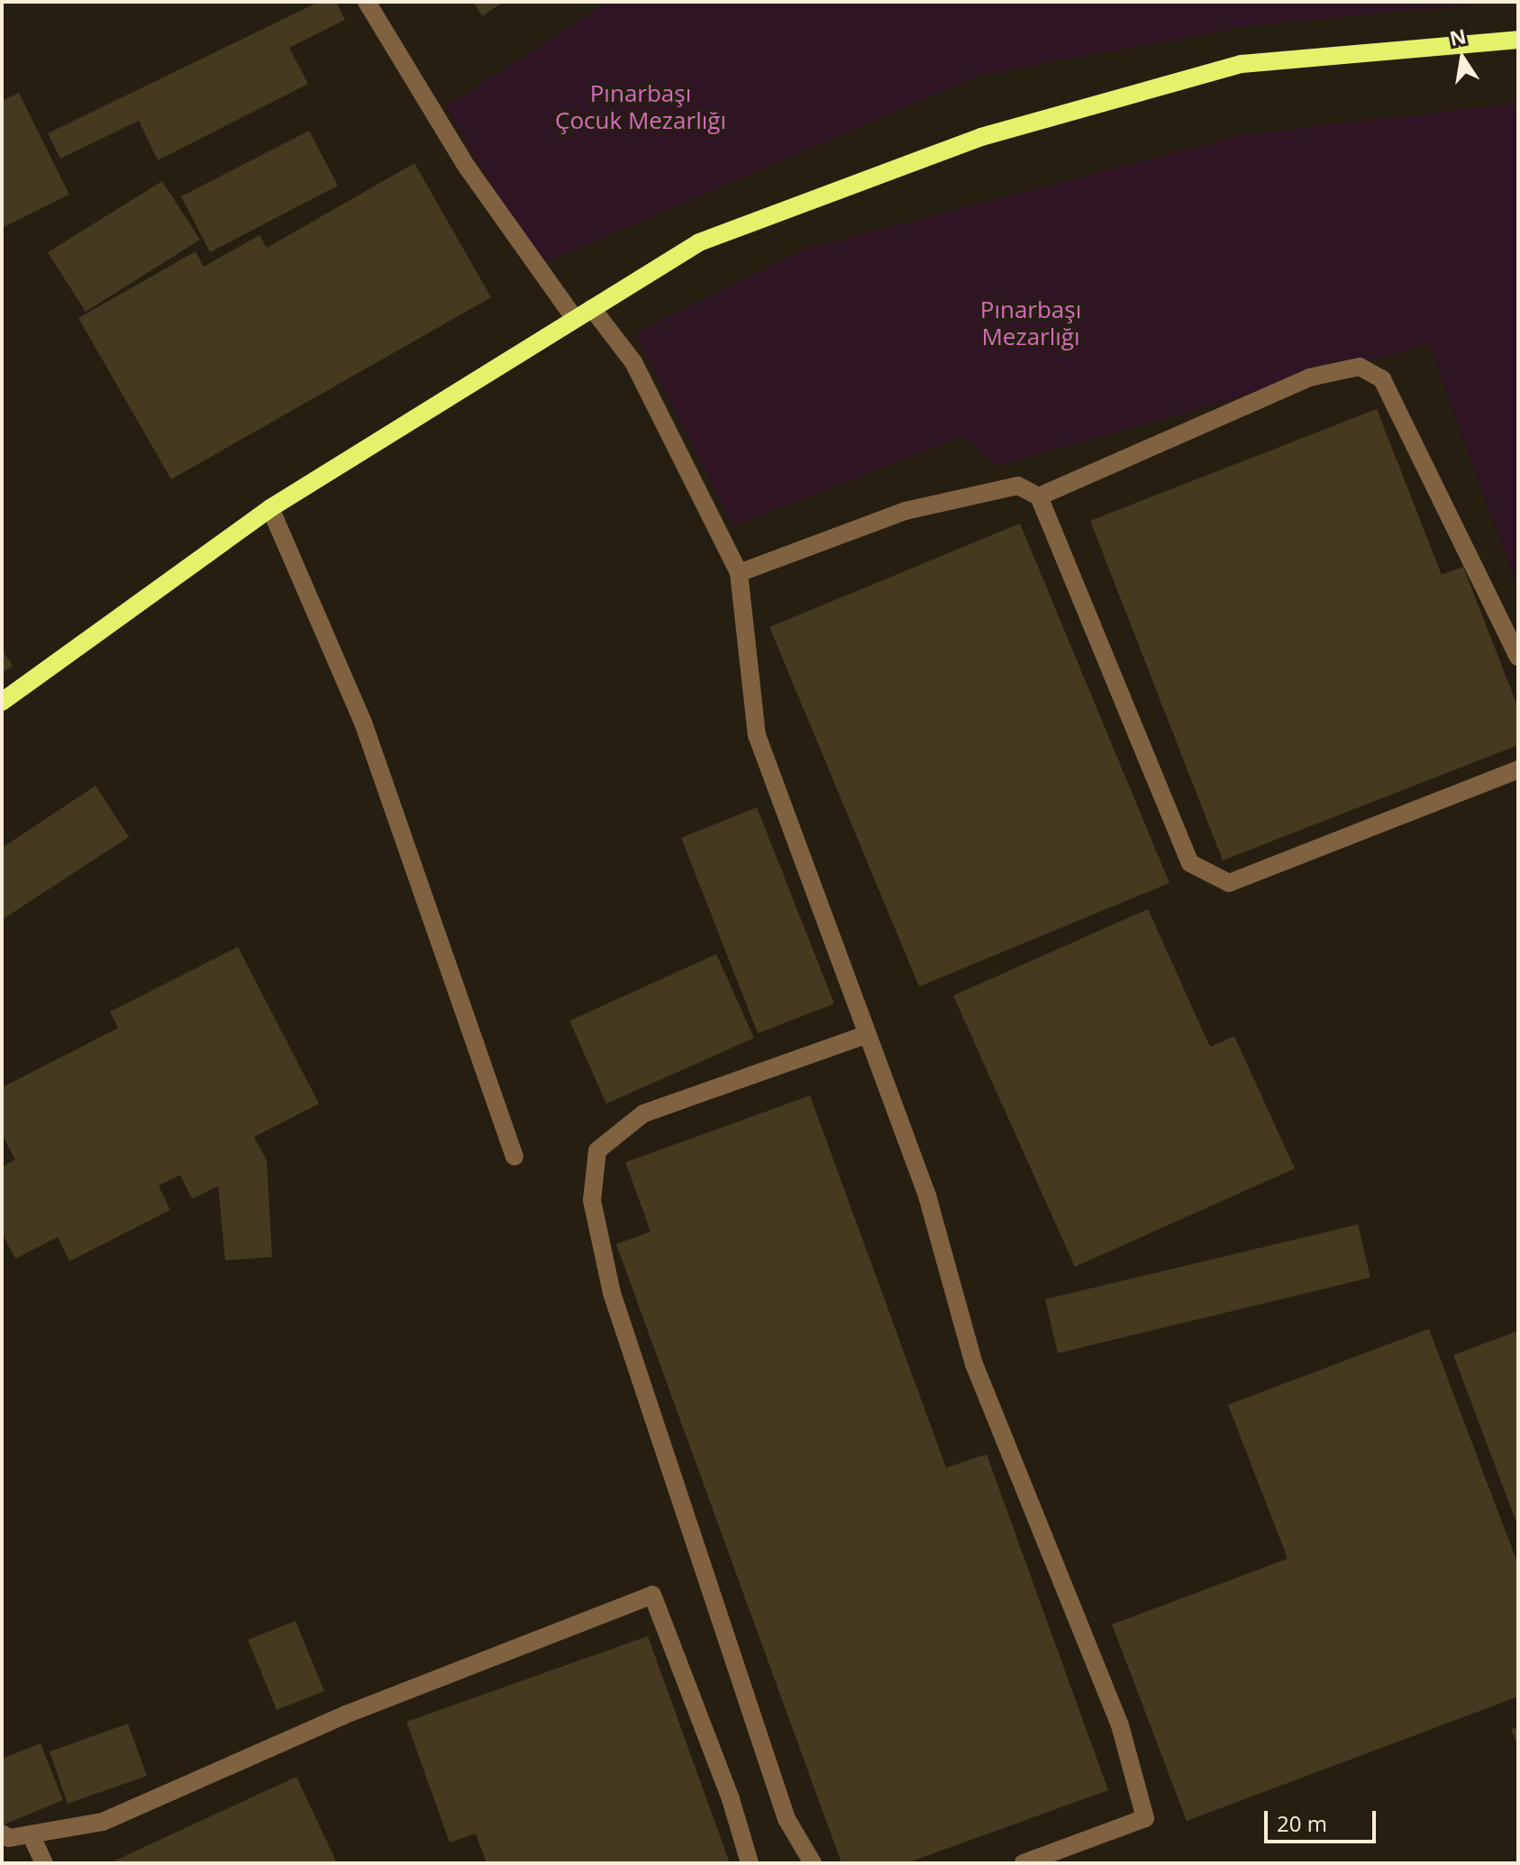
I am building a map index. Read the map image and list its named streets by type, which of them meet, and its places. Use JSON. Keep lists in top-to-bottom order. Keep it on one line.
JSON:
{"parks":["Pınarbaşı Çocuk Mezarlığı","Pınarbaşı Mezarlığı"],"scale_bar":"20 m","north":"top"}
